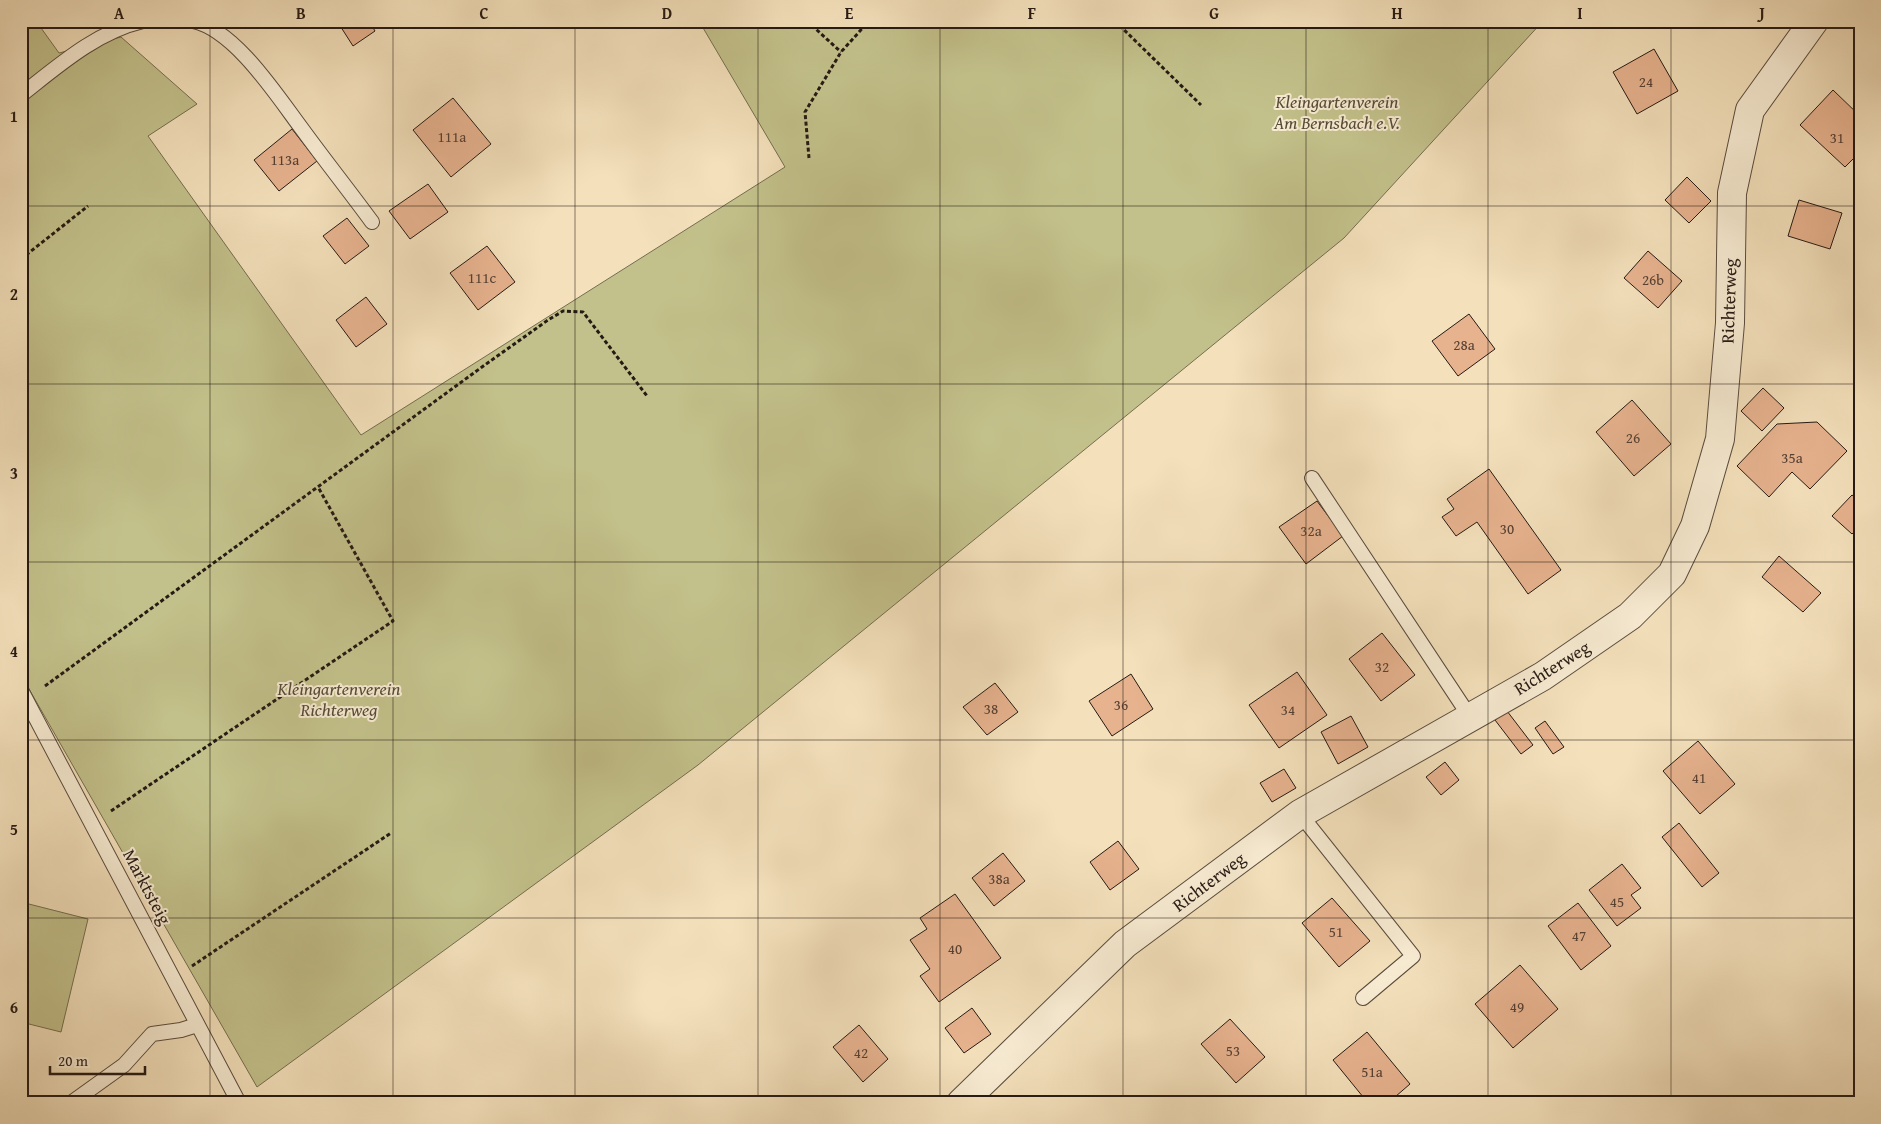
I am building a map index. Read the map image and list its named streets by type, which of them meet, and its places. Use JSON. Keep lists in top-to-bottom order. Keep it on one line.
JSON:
{"streets":{"street":["Richterweg"],"lane":["Marktsteig"]},"parks":["Kleingartenverein Am Bernsbach e.V.","Kleingartenverein Richterweg"],"house_numbers":["24","111a","31","113a","111c","26b","28a","26","35a","30","32a","32","36","38","34","41","38a","45","51","47","40","49","53","42","51a"],"scale_bar":"20 m","grid":{"columns":["A","B","C","D","E","F","G","H","I","J"],"rows":["1","2","3","4","5","6"]}}
